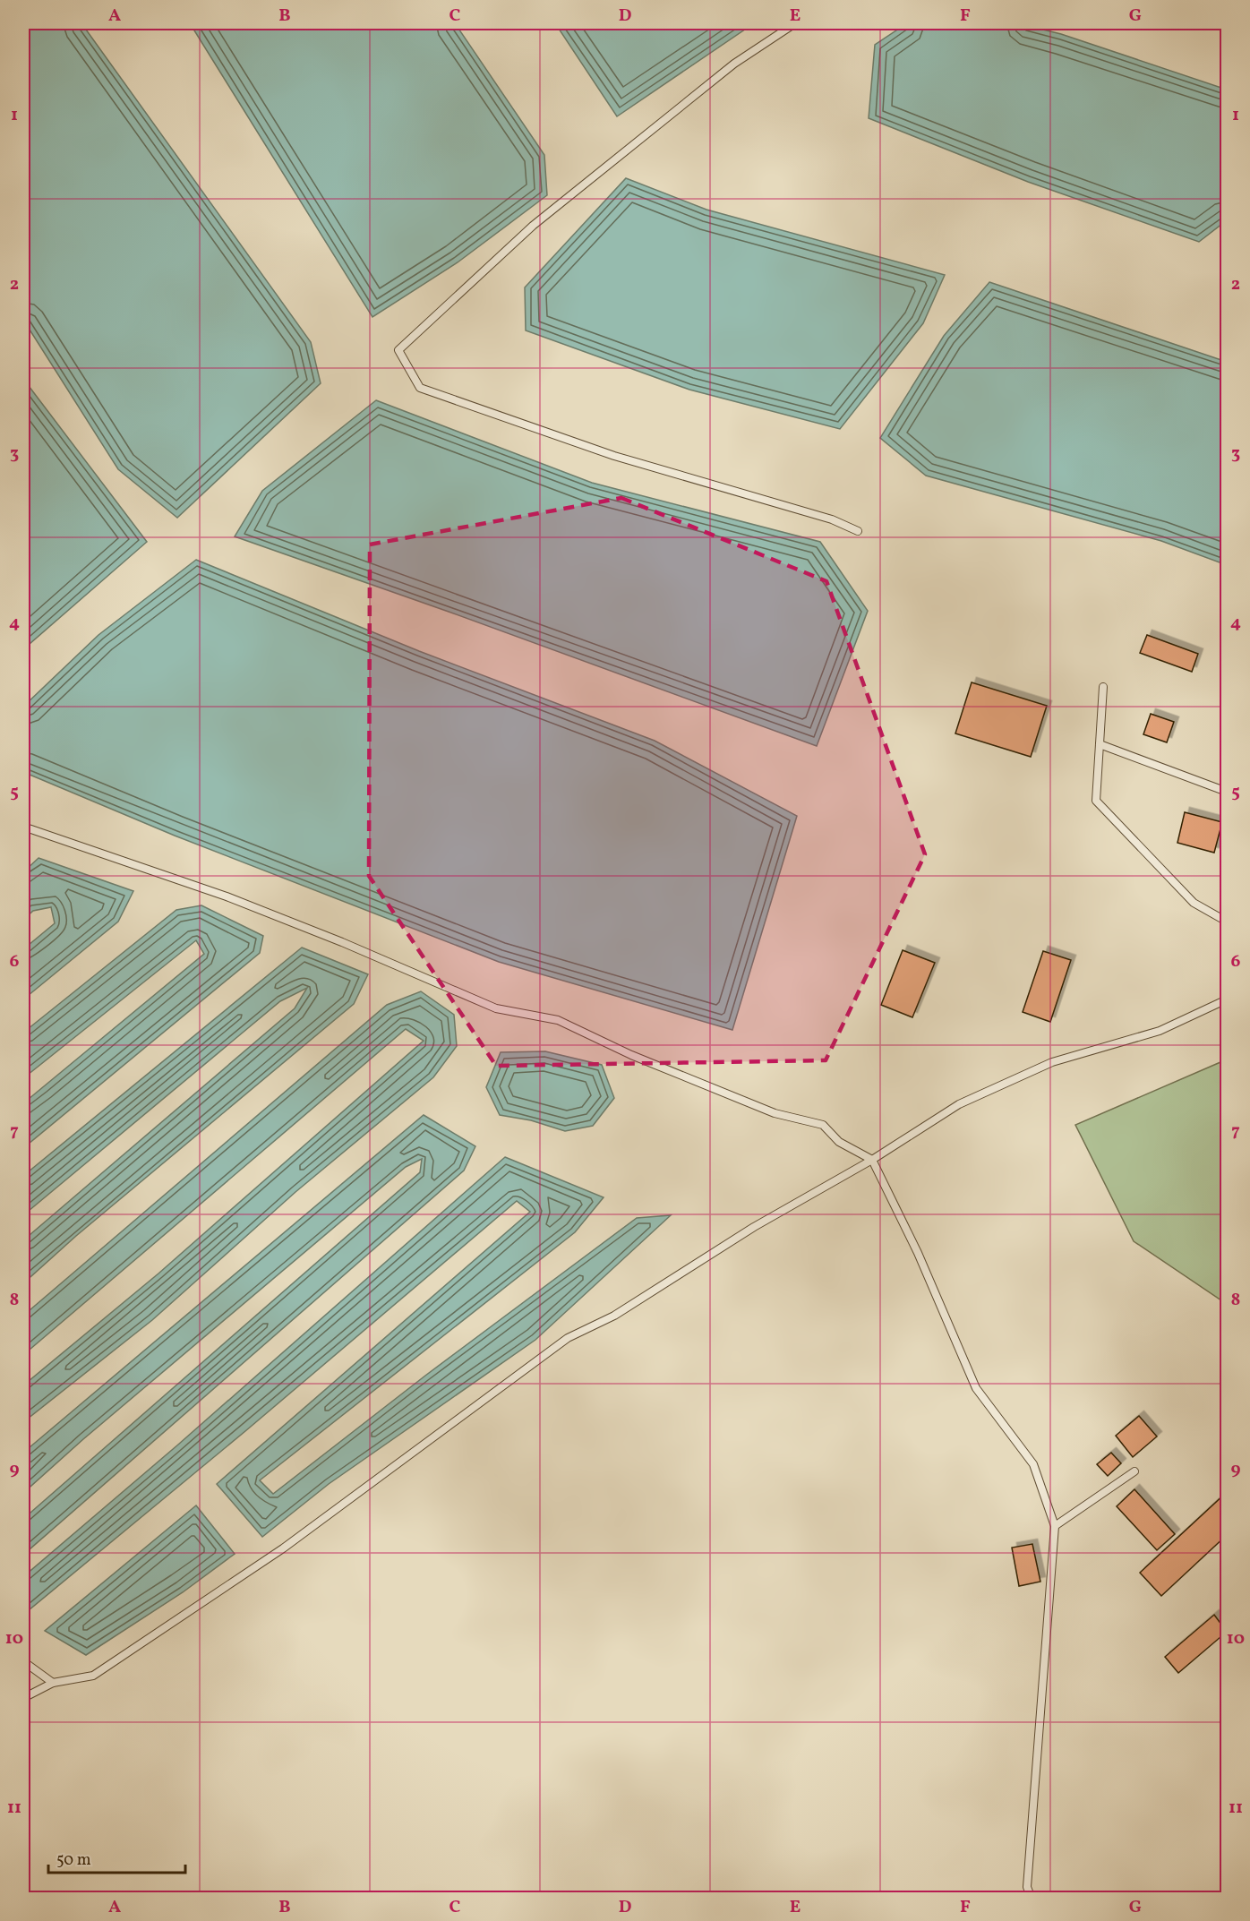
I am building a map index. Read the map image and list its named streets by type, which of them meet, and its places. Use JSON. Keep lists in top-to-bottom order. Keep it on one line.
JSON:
{"scale_bar":"50 m","grid":{"columns":["A","B","C","D","E","F","G"],"rows":["1","2","3","4","5","6","7","8","9","10","11"]}}
